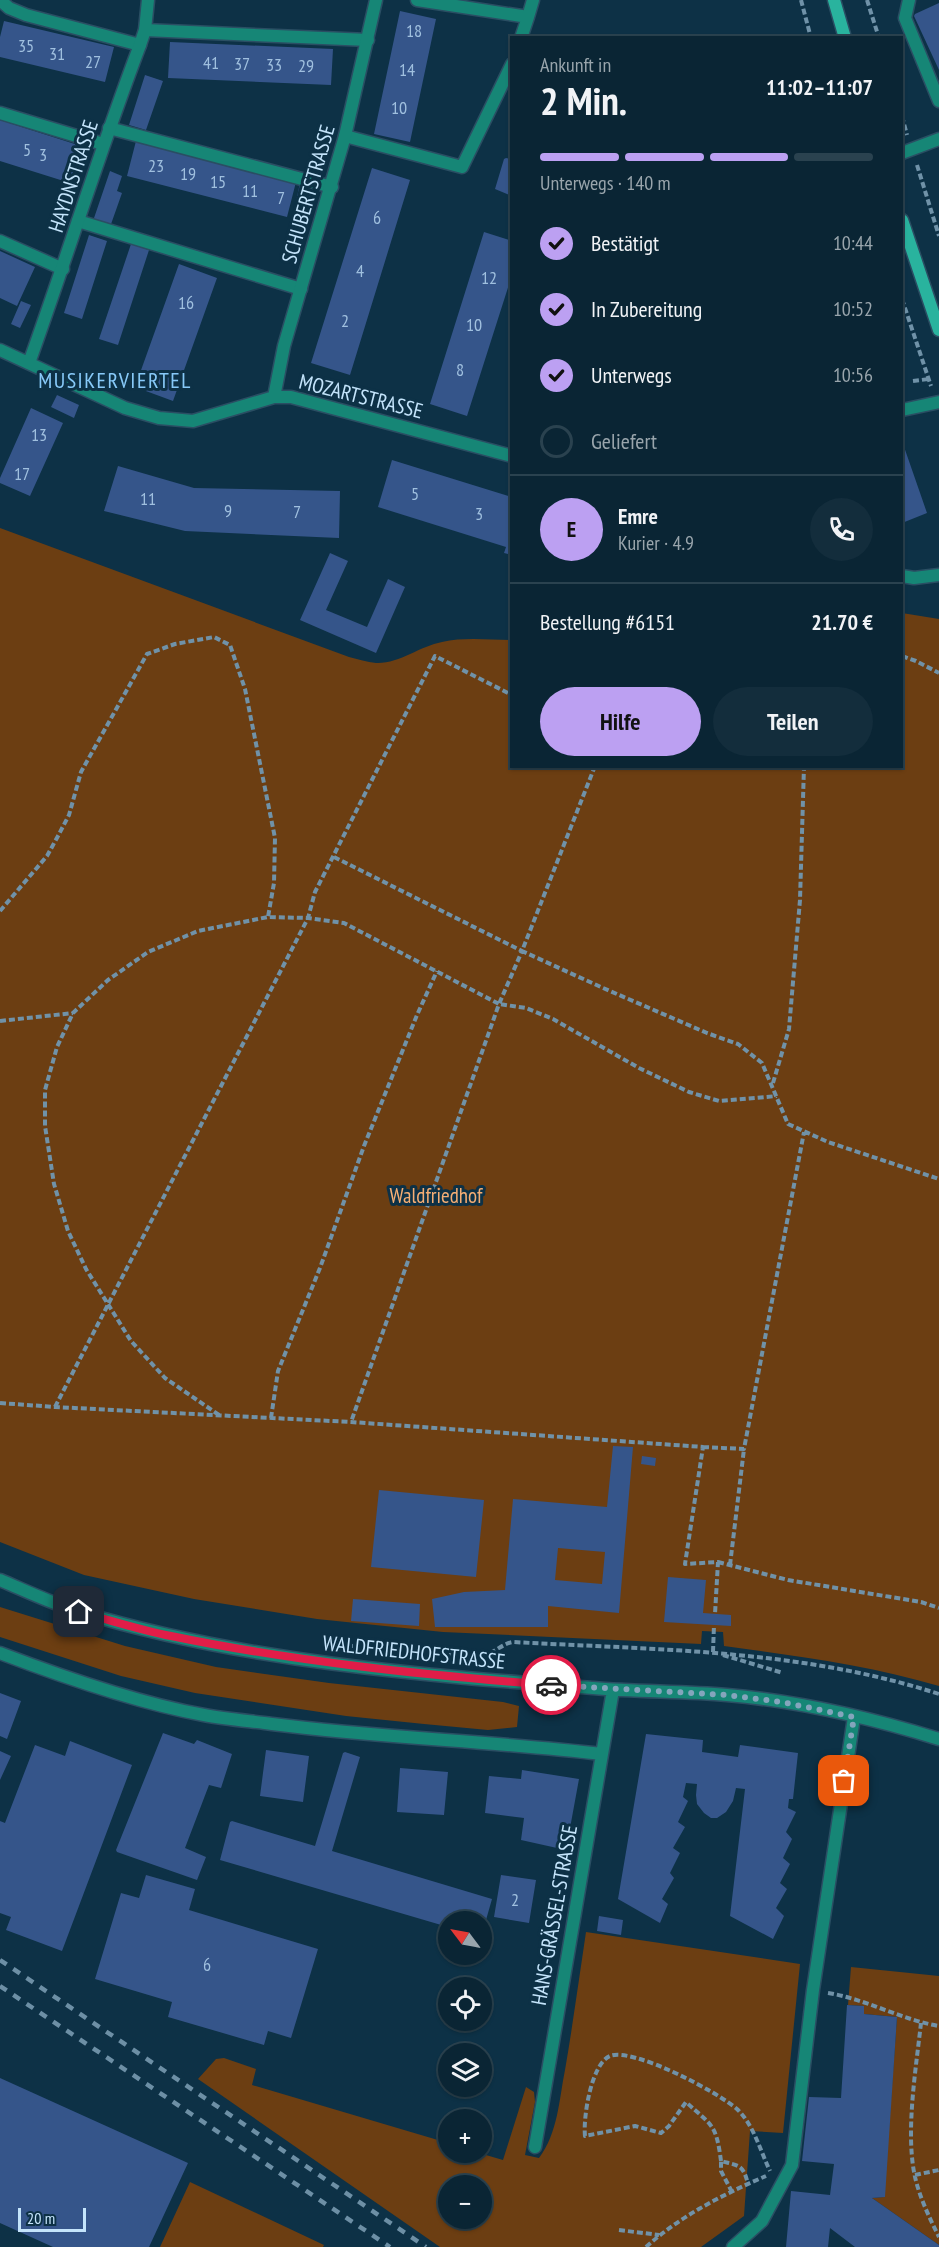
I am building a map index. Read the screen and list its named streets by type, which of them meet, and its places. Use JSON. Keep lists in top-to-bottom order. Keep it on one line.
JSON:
{"streets":{"street":["HAYDNSTRASSE","SCHUBERTSTRASSE","MOZARTSTRASSE","WALDFRIEDHOFSTRASSE","HANS-GRÄSSEL-STRASSE"]},"crossings":[["HAYDNSTRASSE","MOZARTSTRASSE"],["SCHUBERTSTRASSE","MOZARTSTRASSE"],["WALDFRIEDHOFSTRASSE","HANS-GRÄSSEL-STRASSE"]],"districts":["MUSIKERVIERTEL"],"parks":["Waldfriedhof"],"house_numbers":["18","35","31","27","41","37","33","29","14","10","5","3","23","19","15","11","7","6","4","12","16","2","10","8","13","17","5","11","9","7","3","2","6"],"scale_bar":"20 m","north":"top left","page":{"heading":["2 Min.","Ankunft in","11:02–11:07"],"panel":["Emre","Kurier · 4.9","Bestellung #6151","21.70 €"],"bar":"Unterwegs · 140 m","list":[["Bestätigt","10:44"],["In Zubereitung","10:52"],["Unterwegs","10:56"],"Geliefert"],"round":"E","buttons":["Hilfe","Teilen"],"map_buttons":["+","−"],"scale":"20 m"}}
